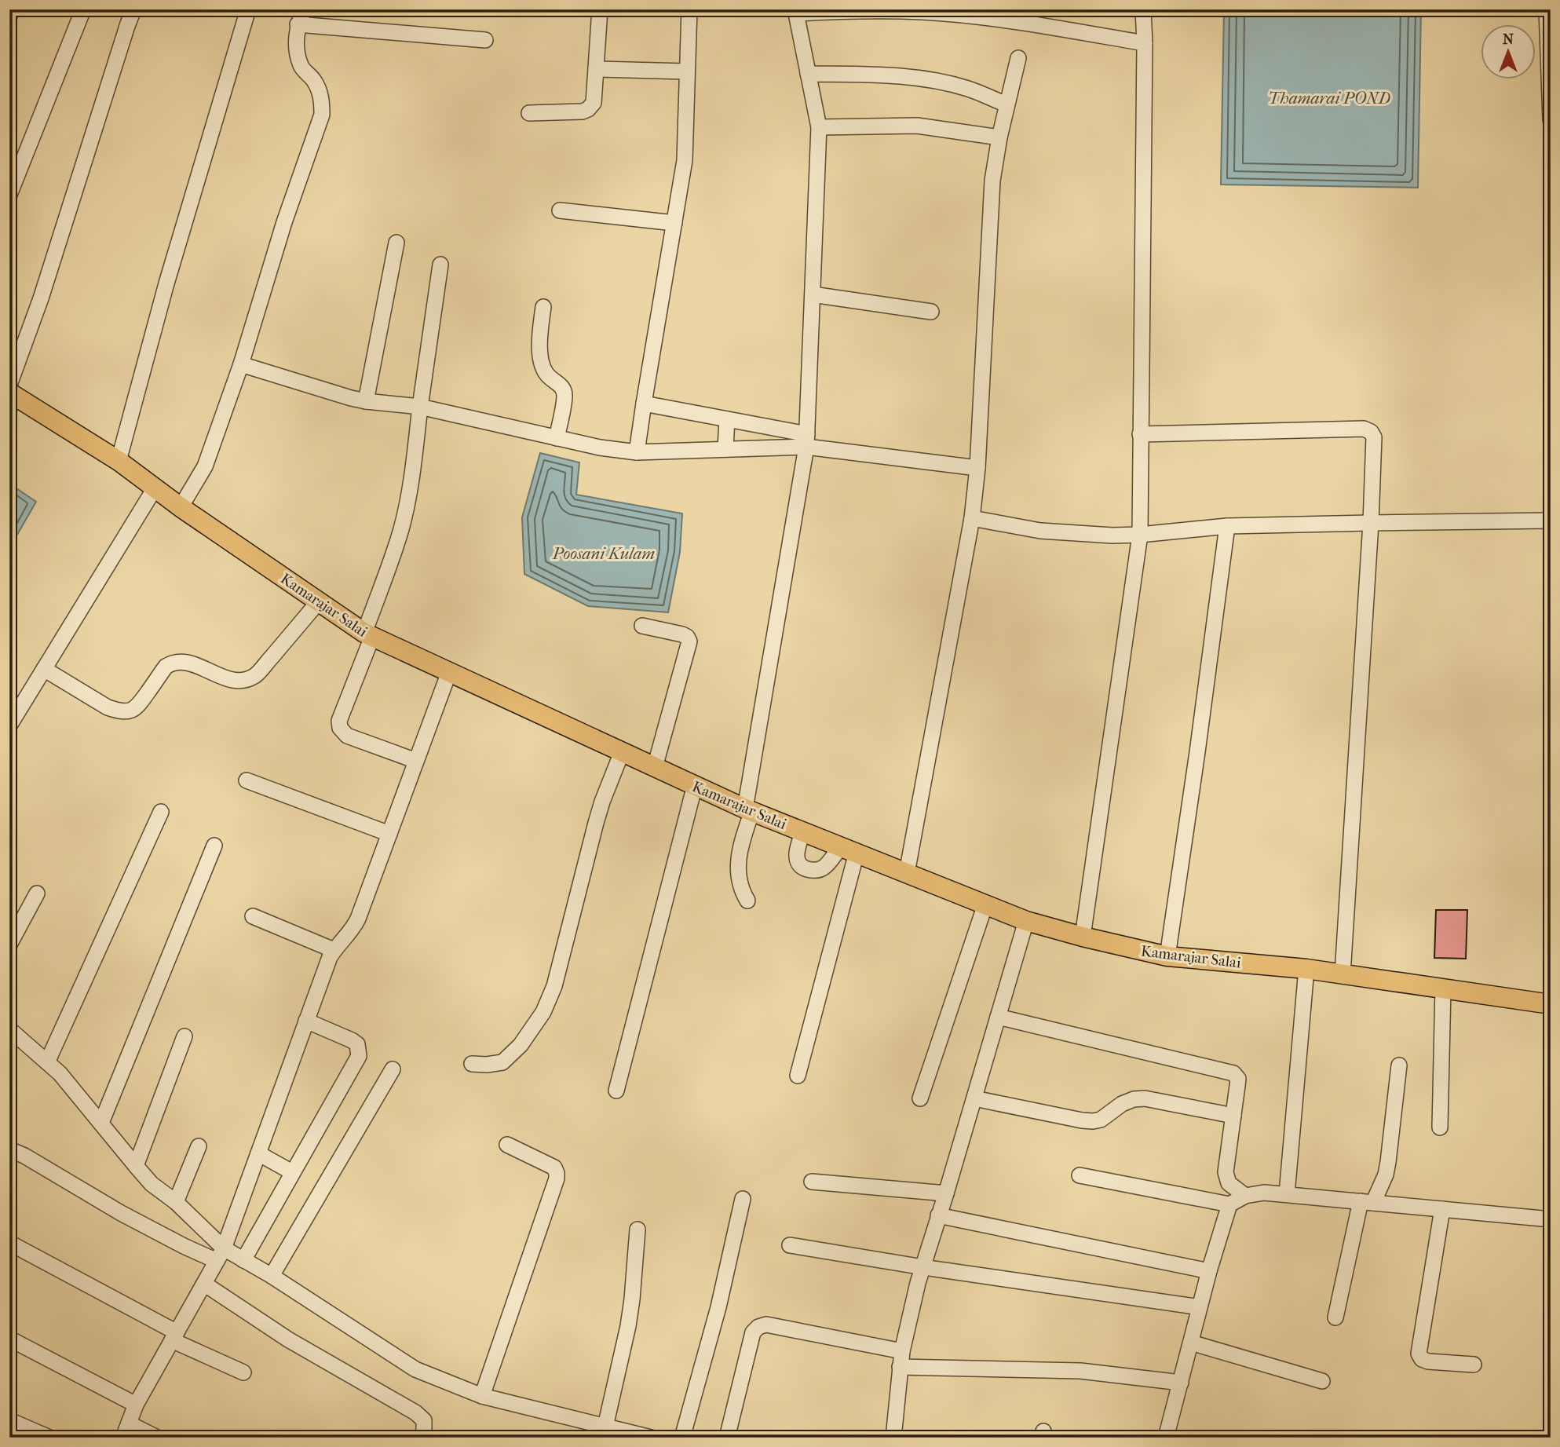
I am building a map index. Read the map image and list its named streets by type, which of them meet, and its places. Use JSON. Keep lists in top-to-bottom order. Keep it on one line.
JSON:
{"streets":{"main road":["Kamarajar Salai"]},"water":["Thamarai POND","Poosani Kulam"],"north":"top"}
